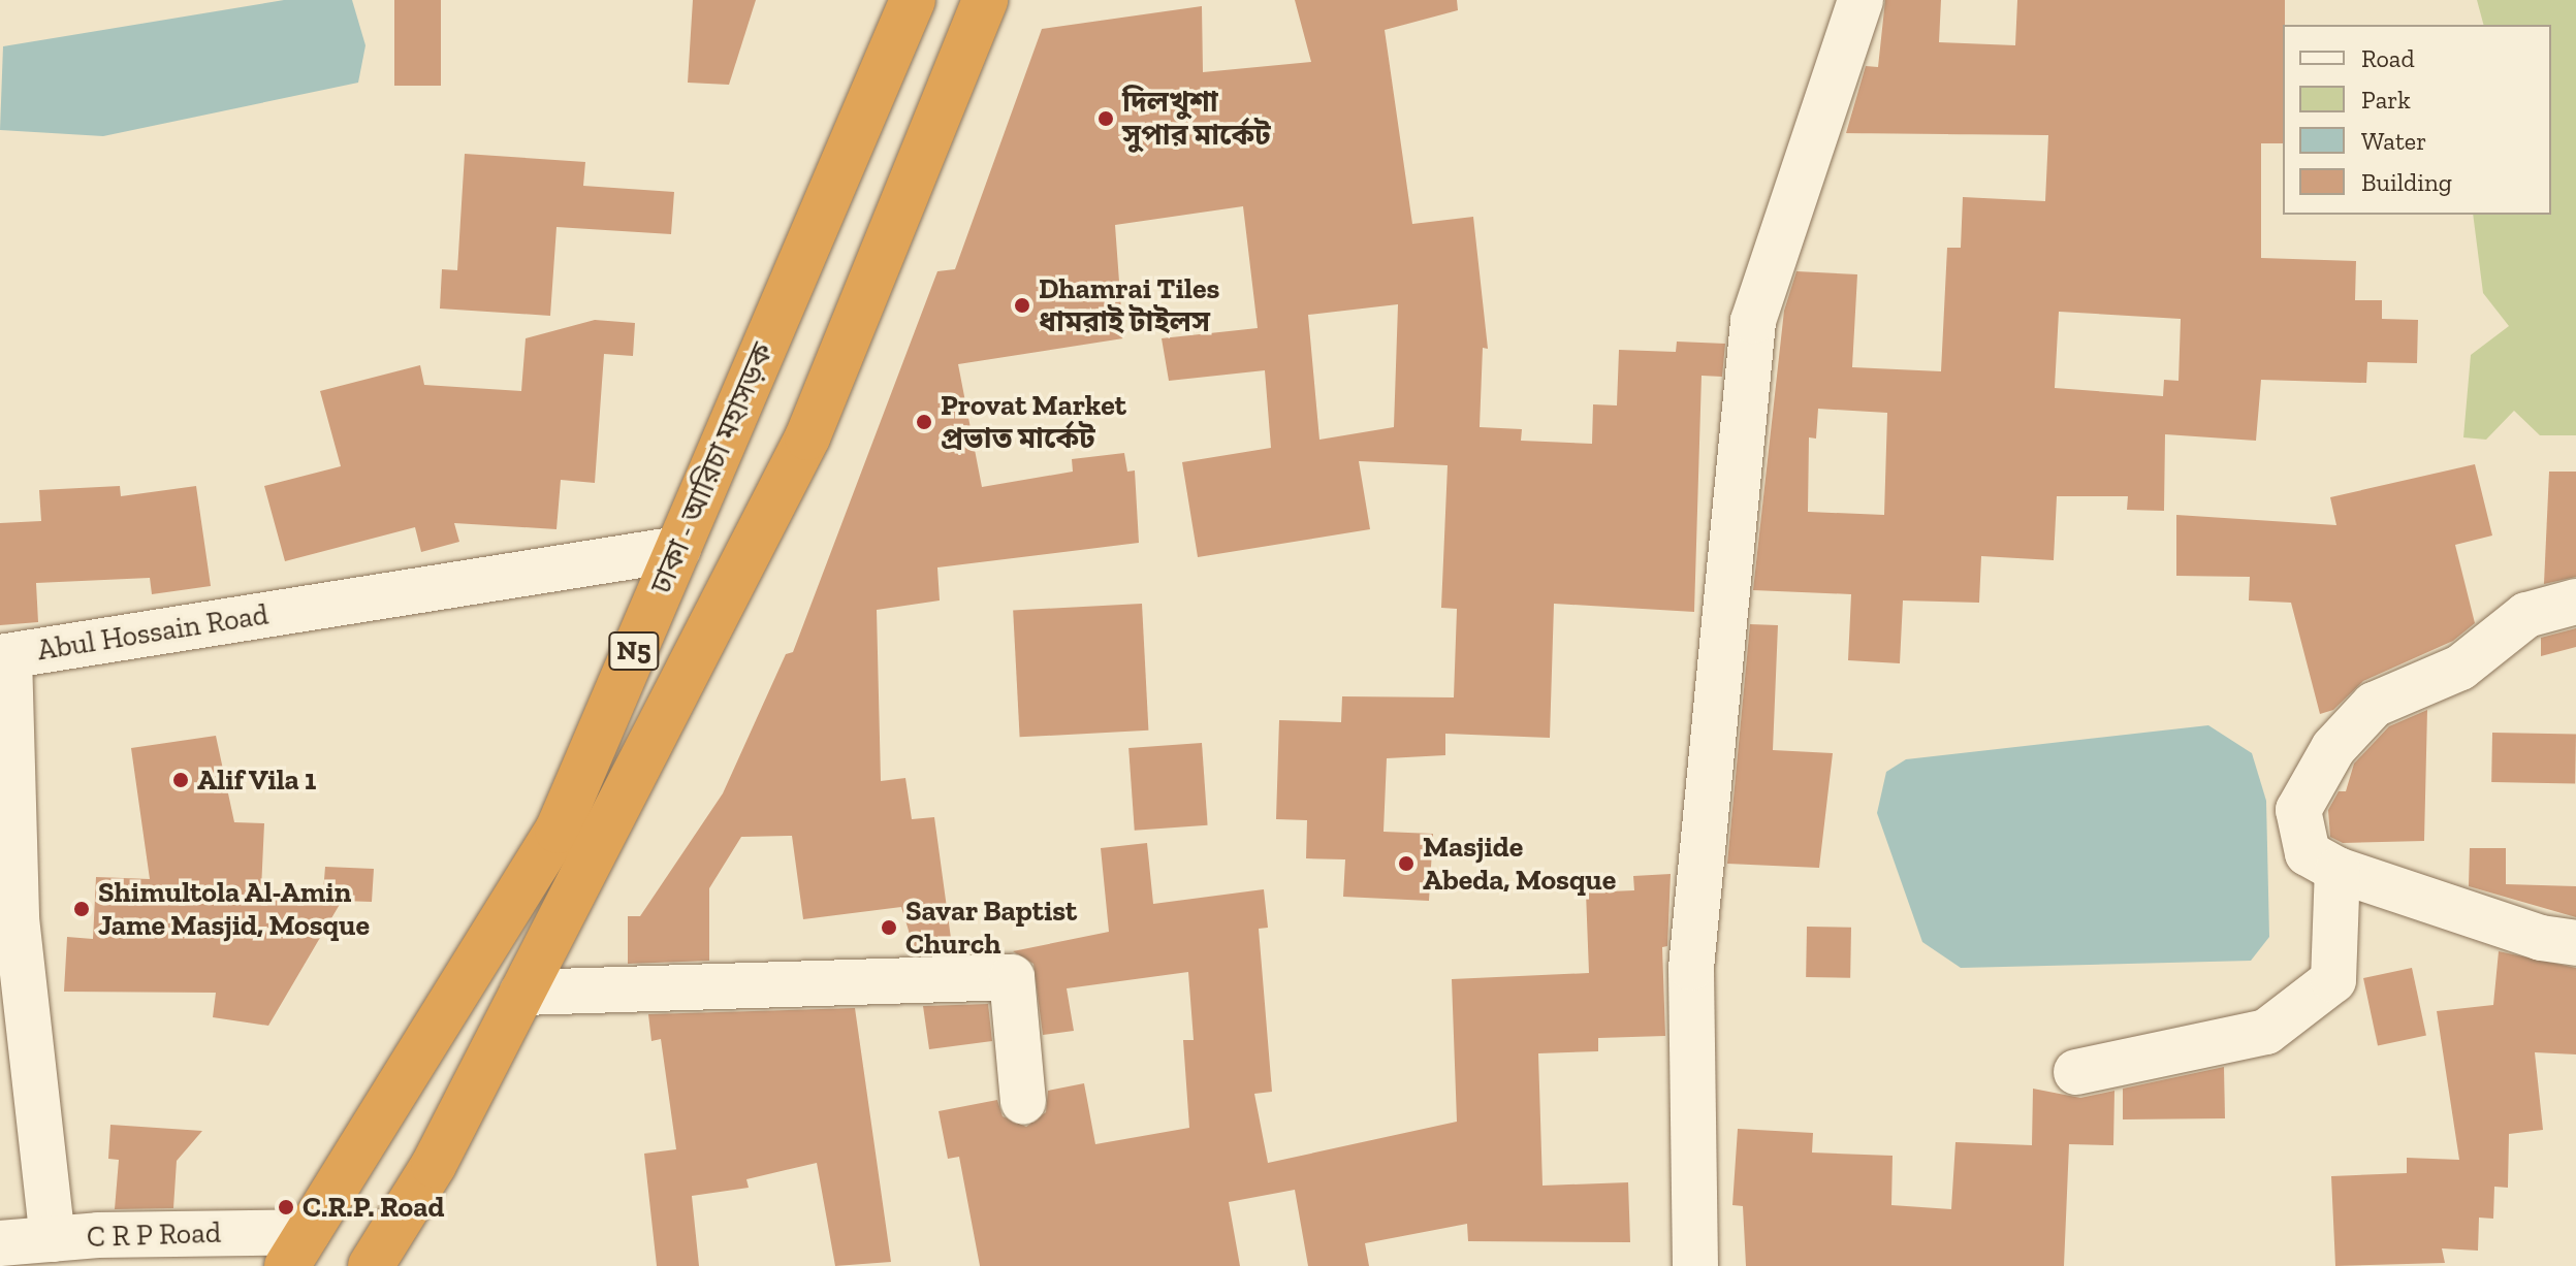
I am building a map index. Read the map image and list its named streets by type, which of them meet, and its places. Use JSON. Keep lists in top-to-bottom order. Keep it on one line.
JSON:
{"streets":{"highway":["ঢাকা - আরিচা মহাসড়ক","N5"],"street":["Abul Hossain Road","C R P Road"]},"crossings":[["ঢাকা - আরিচা মহাসড়ক","Abul Hossain Road"],["ঢাকা - আরিচা মহাসড়ক","C R P Road"],["Abul Hossain Road","C R P Road"]],"places":["দিলখুশা সুপার মার্কেট","Dhamrai Tiles ধামরাই টাইলস","Provat Market প্রভাত মার্কেট","Alif Vila 1","Masjide Abeda, Mosque","Shimultola Al-Amin Jame Masjid, Mosque","Savar Baptist Church","C.R.P. Road"],"legend":["Road","Park","Water","Building"]}
